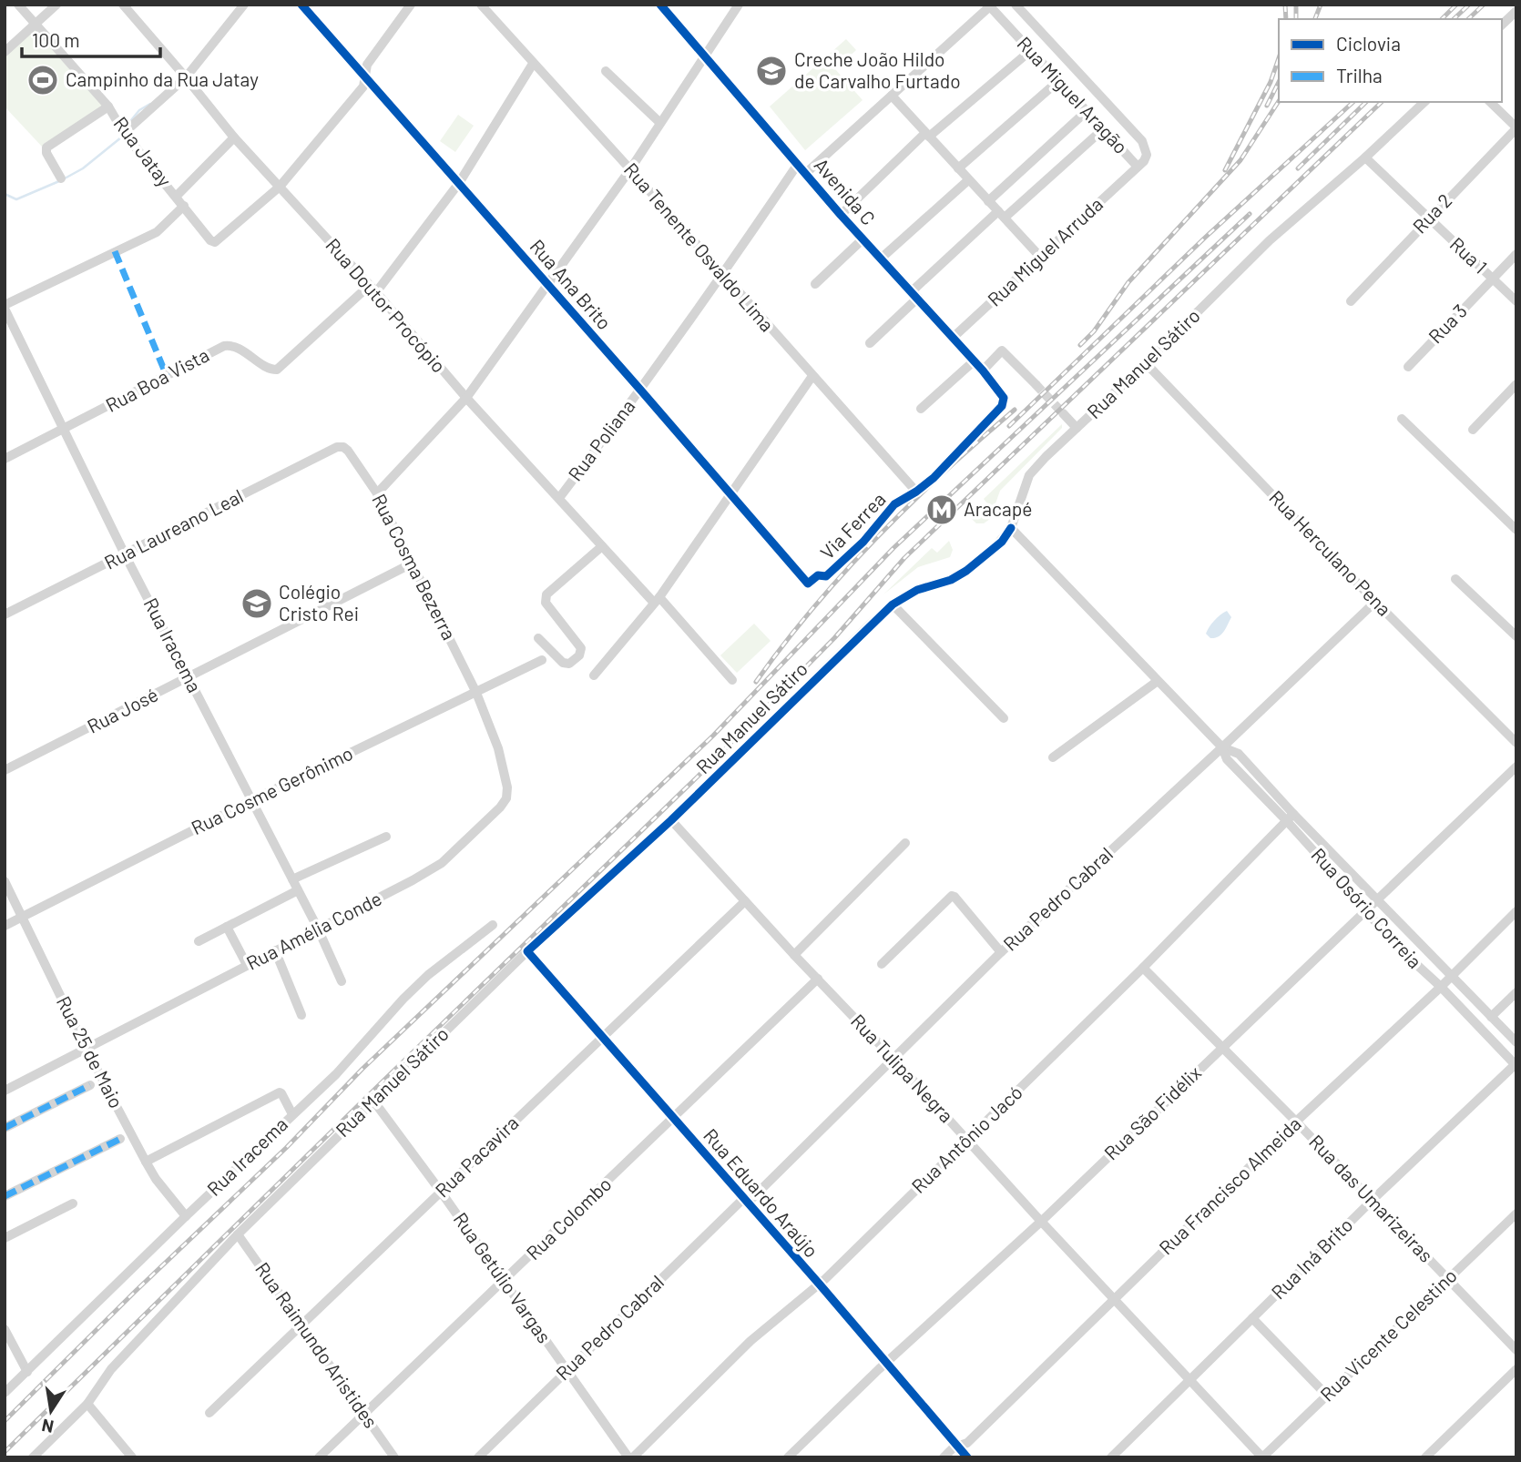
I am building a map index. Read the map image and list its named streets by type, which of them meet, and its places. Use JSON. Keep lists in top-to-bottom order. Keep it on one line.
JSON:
{"streets":{"street":["Rua Miguel Aragão","Rua Jatay","Avenida C","Rua 2","Rua Tenente Osvaldo Lima","Rua Miguel Arruda","Rua 1","Rua Ana Brito","Rua Doutor Procópio","Rua 3","Rua Manuel Sátiro","Rua Boa Vista","Rua Poliana","Via Ferrea","Rua Laureano Leal","Rua Herculano Pena","Rua Cosma Bezerra","Rua Iracema","Rua José","Rua Cosme Gerônimo","Rua Pedro Cabral","Rua Osório Correia","Rua Amélia Conde","Rua 25 de Maio","Rua Tulipa Negra","Rua São Fidélix","Rua Antônio Jacó","Rua Pacavira","Rua Francisco Almeida","Rua Eduardo Araújo","Rua das Umarizeiras","Rua Colombo","Rua Iná Brito","Rua Getúlio Vargas","Rua Vicente Celestino","Rua Raimundo Aristides"]},"crossings":[["Rua Miguel Aragão","Rua Miguel Arruda"],["Rua Jatay","Rua Doutor Procópio"],["Avenida C","Rua Miguel Arruda"],["Avenida C","Rua Poliana"],["Avenida C","Via Ferrea"],["Rua 2","Rua 1"],["Rua Tenente Osvaldo Lima","Rua Poliana"],["Rua Tenente Osvaldo Lima","Via Ferrea"],["Rua 1","Rua 3"],["Rua 1","Rua Manuel Sátiro"],["Rua Ana Brito","Rua Poliana"],["Rua Ana Brito","Via Ferrea"],["Rua Doutor Procópio","Rua Boa Vista"],["Rua Doutor Procópio","Rua Poliana"],["Rua Manuel Sátiro","Rua Herculano Pena"],["Rua Manuel Sátiro","Rua Osório Correia"],["Rua Manuel Sátiro","Rua Tulipa Negra"],["Rua Manuel Sátiro","Rua Eduardo Araújo"],["Rua Manuel Sátiro","Rua Getúlio Vargas"],["Rua Manuel Sátiro","Rua Raimundo Aristides"],["Rua Boa Vista","Rua Iracema"],["Rua Laureano Leal","Rua Cosma Bezerra"],["Rua Laureano Leal","Rua Iracema"],["Rua Herculano Pena","Rua Pedro Cabral"],["Rua Cosma Bezerra","Rua José"],["Rua Cosma Bezerra","Rua Cosme Gerônimo"],["Rua Cosma Bezerra","Rua Amélia Conde"],["Rua Iracema","Rua José"],["Rua Iracema","Rua Cosme Gerônimo"],["Rua Iracema","Rua Amélia Conde"],["Rua Iracema","Rua 25 de Maio"],["Rua Cosme Gerônimo","Rua Amélia Conde"],["Rua Cosme Gerônimo","Rua 25 de Maio"],["Rua Pedro Cabral","Rua Osório Correia"],["Rua Pedro Cabral","Rua Tulipa Negra"],["Rua Pedro Cabral","Rua Eduardo Araújo"],["Rua Pedro Cabral","Rua Getúlio Vargas"],["Rua Osório Correia","Rua São Fidélix"],["Rua Osório Correia","Rua Antônio Jacó"],["Rua Osório Correia","Rua Francisco Almeida"],["Rua Osório Correia","Rua Iná Brito"],["Rua Amélia Conde","Rua 25 de Maio"],["Rua Tulipa Negra","Rua São Fidélix"],["Rua Tulipa Negra","Rua Antônio Jacó"],["Rua Tulipa Negra","Rua Pacavira"],["Rua Tulipa Negra","Rua Francisco Almeida"],["Rua Tulipa Negra","Rua Colombo"],["Rua Tulipa Negra","Rua Iná Brito"],["Rua Tulipa Negra","Rua Vicente Celestino"],["Rua São Fidélix","Rua Eduardo Araújo"],["Rua São Fidélix","Rua das Umarizeiras"],["Rua Antônio Jacó","Rua Eduardo Araújo"],["Rua Antônio Jacó","Rua das Umarizeiras"],["Rua Antônio Jacó","Rua Getúlio Vargas"],["Rua Pacavira","Rua Eduardo Araújo"],["Rua Pacavira","Rua Getúlio Vargas"],["Rua Pacavira","Rua Raimundo Aristides"],["Rua Francisco Almeida","Rua Eduardo Araújo"],["Rua Francisco Almeida","Rua das Umarizeiras"],["Rua Eduardo Araújo","Rua Colombo"],["Rua das Umarizeiras","Rua Iná Brito"],["Rua das Umarizeiras","Rua Vicente Celestino"],["Rua Colombo","Rua Getúlio Vargas"],["Rua Colombo","Rua Raimundo Aristides"]],"places":{"school or university":["Creche João Hildo de Carvalho Furtado","Colégio Cristo Rei"],"sports":["Campinho da Rua Jatay"],"metro station":["Aracapé"]},"legend":["Ciclovia","Trilha"],"scale_bar":"100 m","north":"bottom"}
